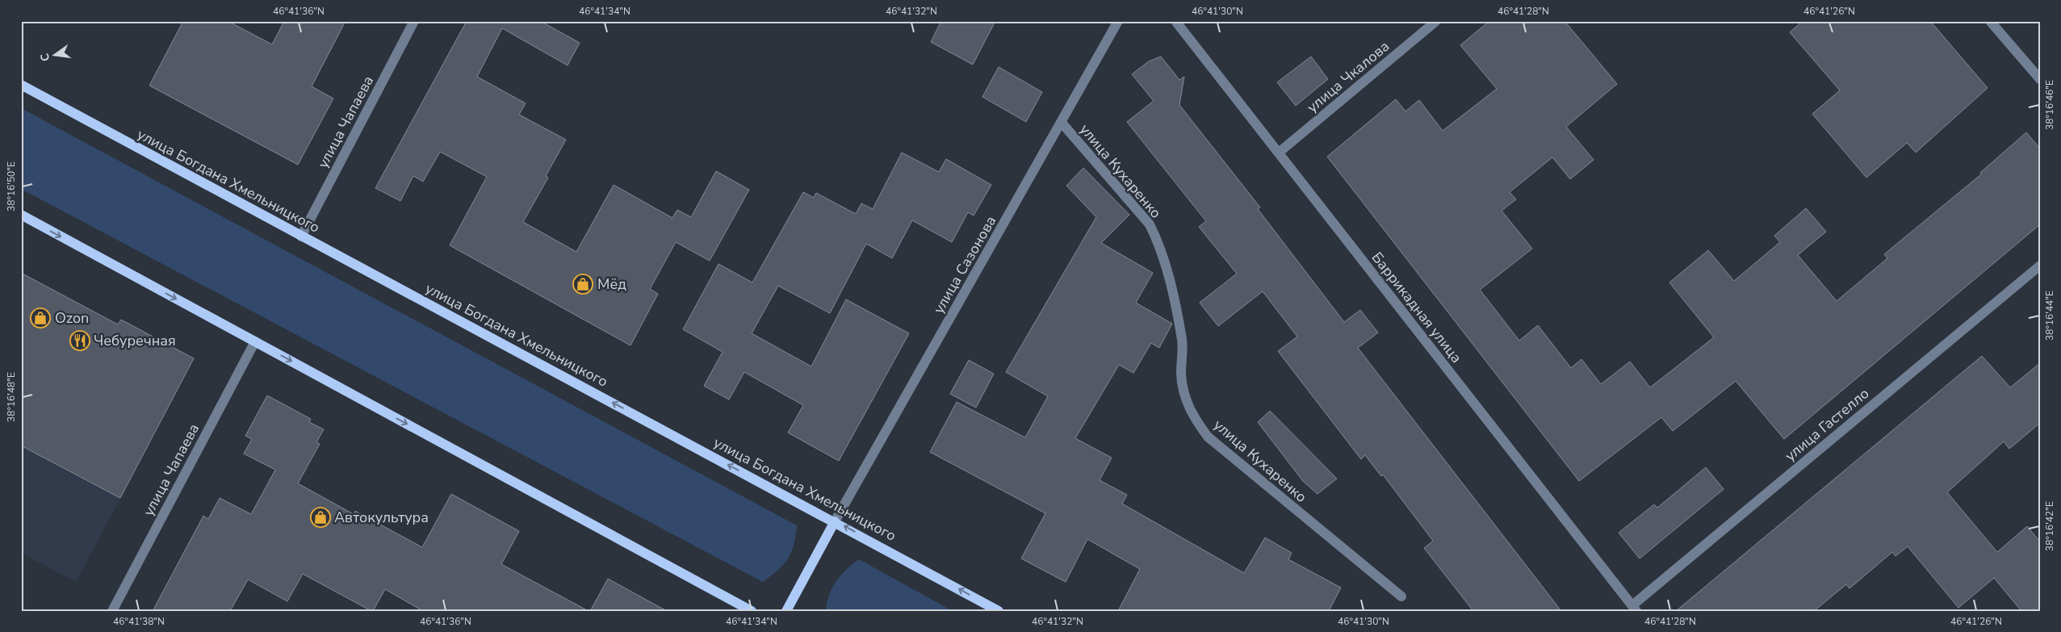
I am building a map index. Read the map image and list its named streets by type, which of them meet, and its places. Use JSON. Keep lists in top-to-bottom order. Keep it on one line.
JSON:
{"streets":{"main road":["улица Богдана Хмельницкого"],"street":["улица Чкалова","улица Чапаева","улица Кухаренко","улица Сазонова","Баррикадная улица","улица Гастелло"]},"crossings":[["улица Чкалова","Баррикадная улица"],["улица Чапаева","улица Богдана Хмельницкого"],["улица Кухаренко","улица Сазонова"],["улица Богдана Хмельницкого","улица Сазонова"],["Баррикадная улица","улица Гастелло"]],"one_way":["улица Богдана Хмельницкого"],"places":{"shop":["Мёд","Ozon","Автокультура"],"restaurant":["Чебуречная"]},"north":"left","coordinates":["46°41'36\"N","46°41'34\"N","46°41'32\"N","46°41'30\"N","46°41'28\"N","46°41'26\"N","38°16'46\"E","38°16'50\"E","38°16'44\"E","38°16'48\"E","38°16'42\"E","46°41'38\"N"]}
